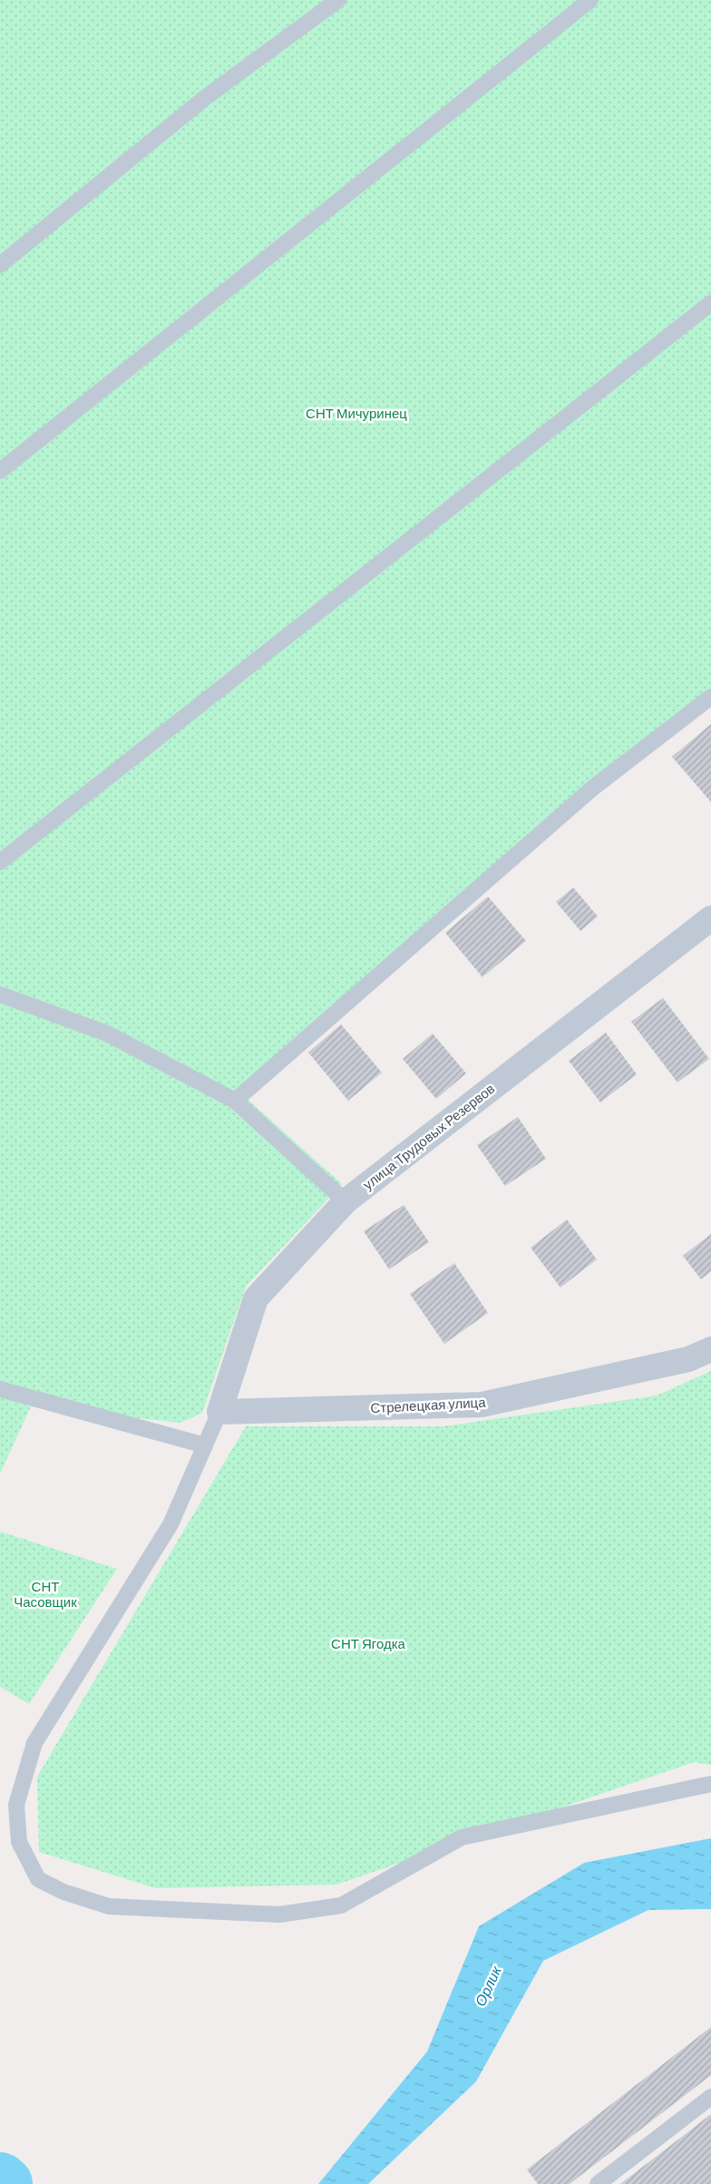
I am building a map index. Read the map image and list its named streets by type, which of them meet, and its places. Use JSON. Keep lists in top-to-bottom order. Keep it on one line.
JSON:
{"streets":{"street":["улица Трудовых Резервов","Стрелецкая улица"]},"crossings":[["улица Трудовых Резервов","Стрелецкая улица"]],"water":["Орлик"],"parks":["СНТ Мичуринец","СНТ Часовщик","СНТ Ягодка"]}
